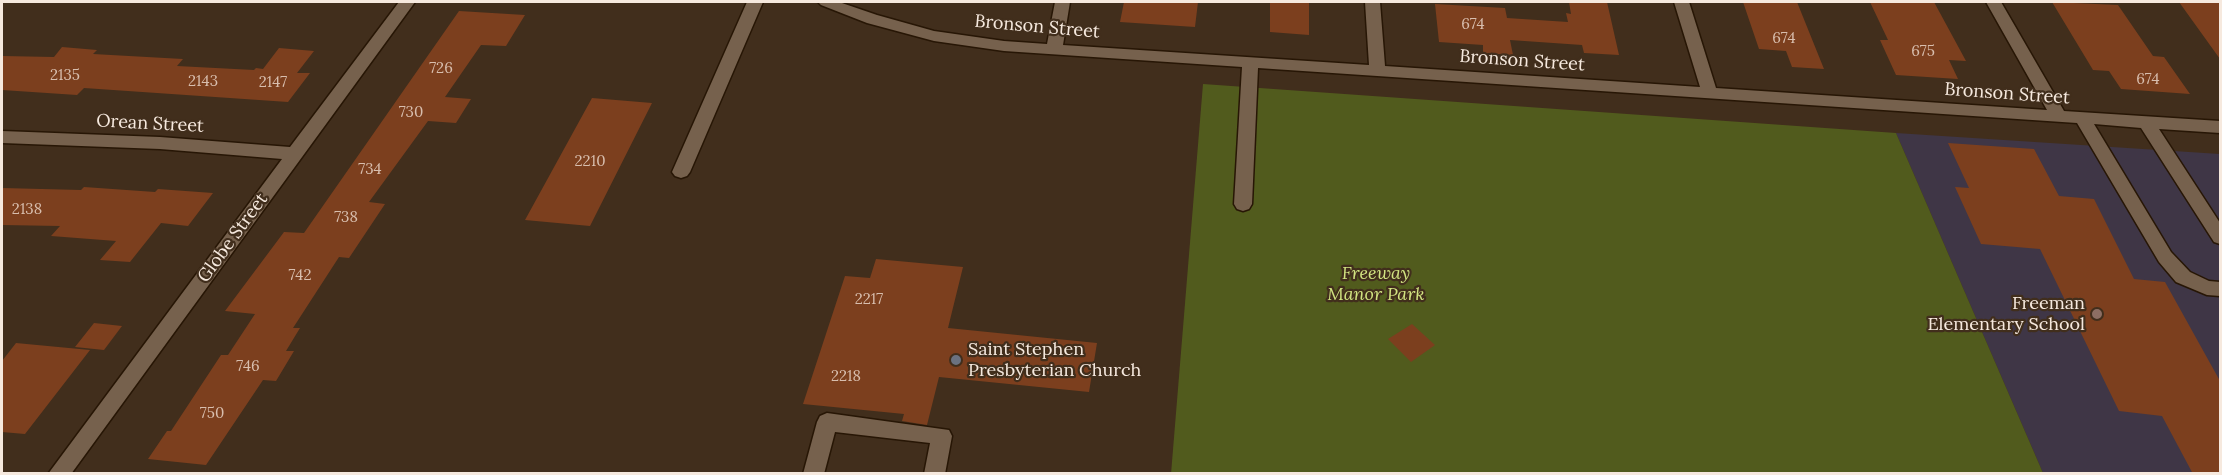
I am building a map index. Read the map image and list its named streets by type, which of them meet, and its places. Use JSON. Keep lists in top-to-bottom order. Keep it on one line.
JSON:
{"streets":{"street":["Bronson Street","Orean Street","Globe Street"]},"crossings":[["Orean Street","Globe Street"]],"parks":["Freeway Manor Park"],"places":["Freeman Elementary School","Saint Stephen Presbyterian Church"],"house_numbers":["674","674","675","726","2135","674","2143","2147","730","2210","734","2138","738","742","2217","746","2218","750"]}
